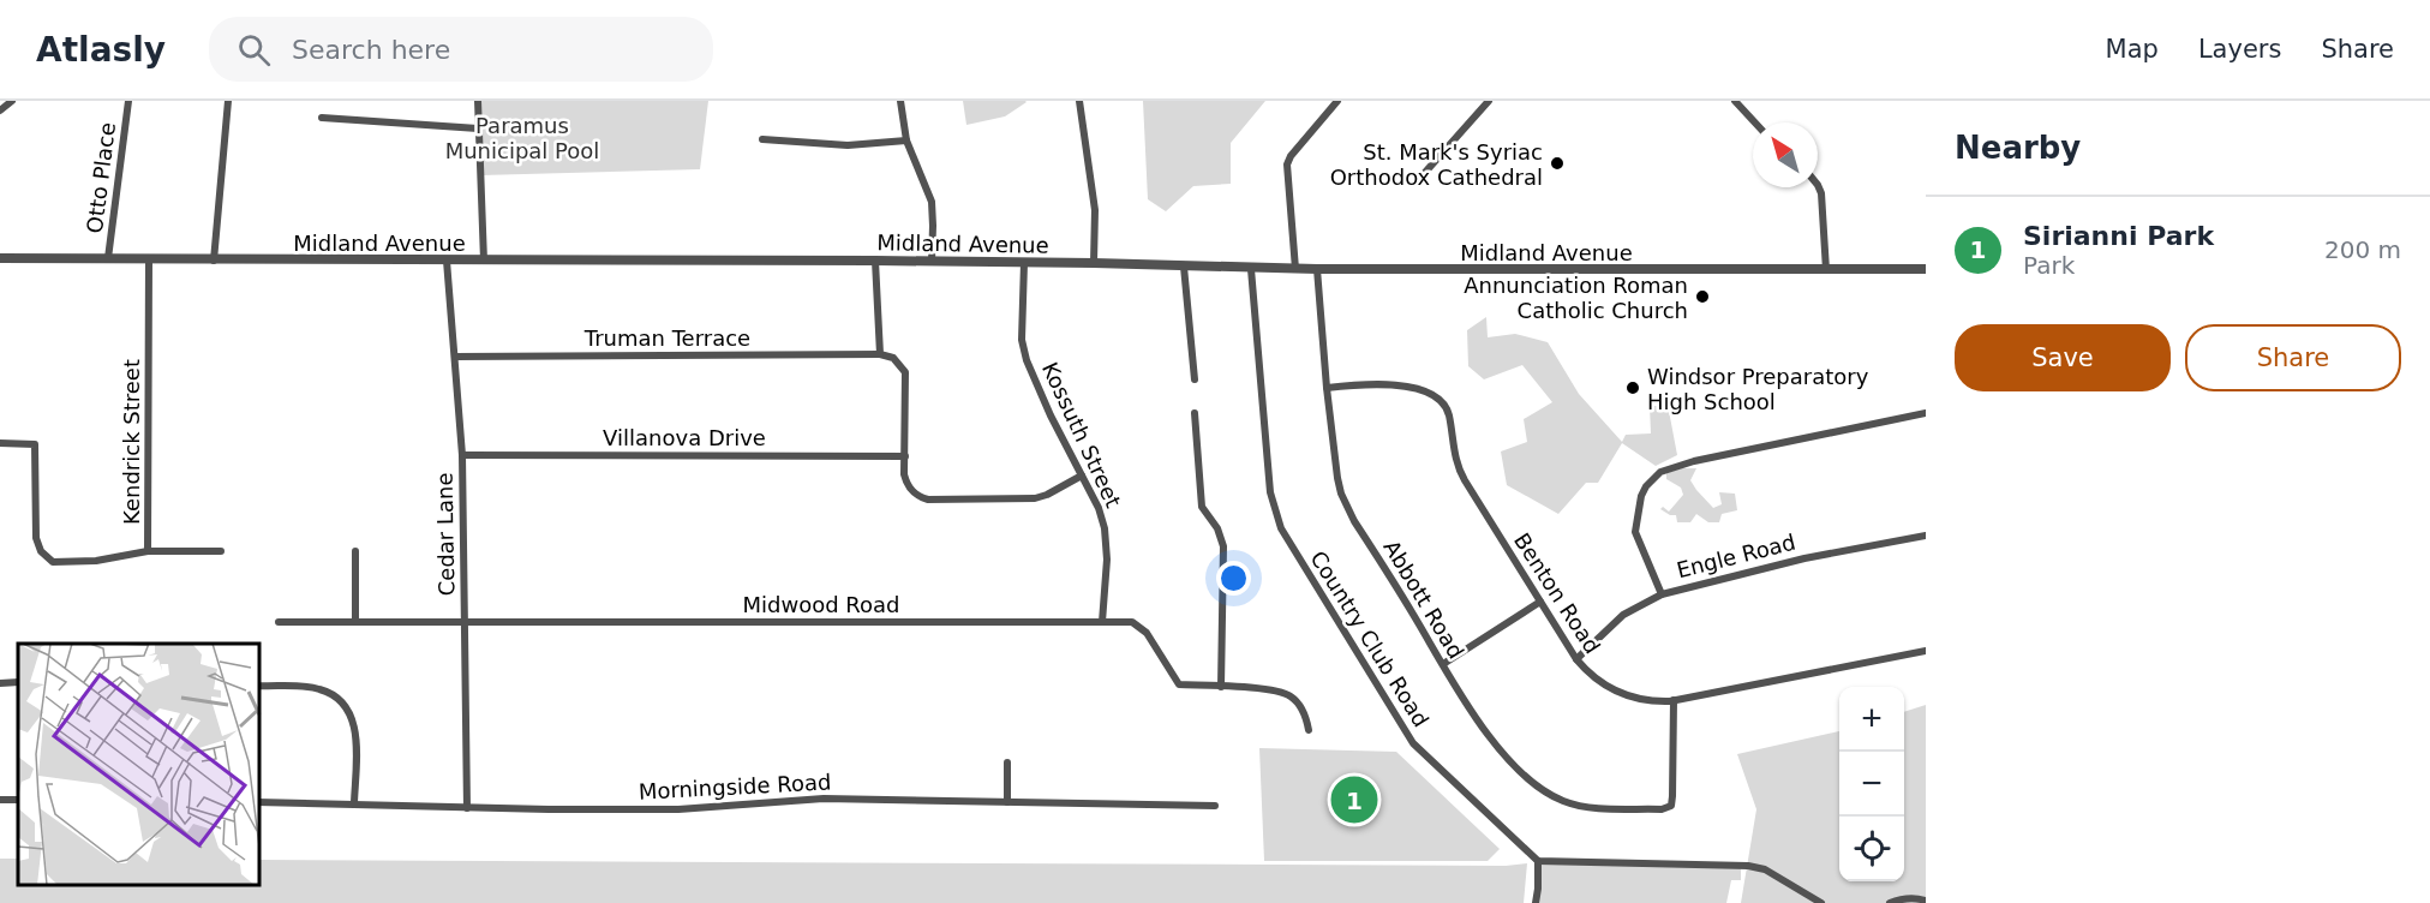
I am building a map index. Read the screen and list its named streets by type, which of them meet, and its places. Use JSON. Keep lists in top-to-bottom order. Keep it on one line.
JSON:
{"streets":{"street":["Otto Place","Midland Avenue","Truman Terrace","Kossuth Street","Villanova Drive","Kendrick Street","Cedar Lane","Engle Road","Benton Road","Abbott Road","Midwood Road","Country Club Road","Morningside Road"]},"crossings":[["Otto Place","Midland Avenue"],["Midland Avenue","Kossuth Street"],["Midland Avenue","Kendrick Street"],["Midland Avenue","Cedar Lane"],["Midland Avenue","Abbott Road"],["Midland Avenue","Country Club Road"],["Truman Terrace","Cedar Lane"],["Kossuth Street","Midwood Road"],["Villanova Drive","Cedar Lane"],["Cedar Lane","Midwood Road"],["Cedar Lane","Morningside Road"],["Engle Road","Benton Road"],["Benton Road","Abbott Road"]],"parks":["Paramus Municipal Pool"],"places":["St. Mark's Syriac Orthodox Cathedral","Annunciation Roman Catholic Church","Windsor Preparatory High School"],"north":"top left","page":{"header":"Atlasly","search":"Search here","nav":["Map","Layers","Share"],"heading":"Nearby","list":[{"mark":"1","name":"Sirianni Park","note":"Park","value":"200 m"}],"buttons":["Save","Share"],"map_buttons":["+","−"],"pins":"1"}}
